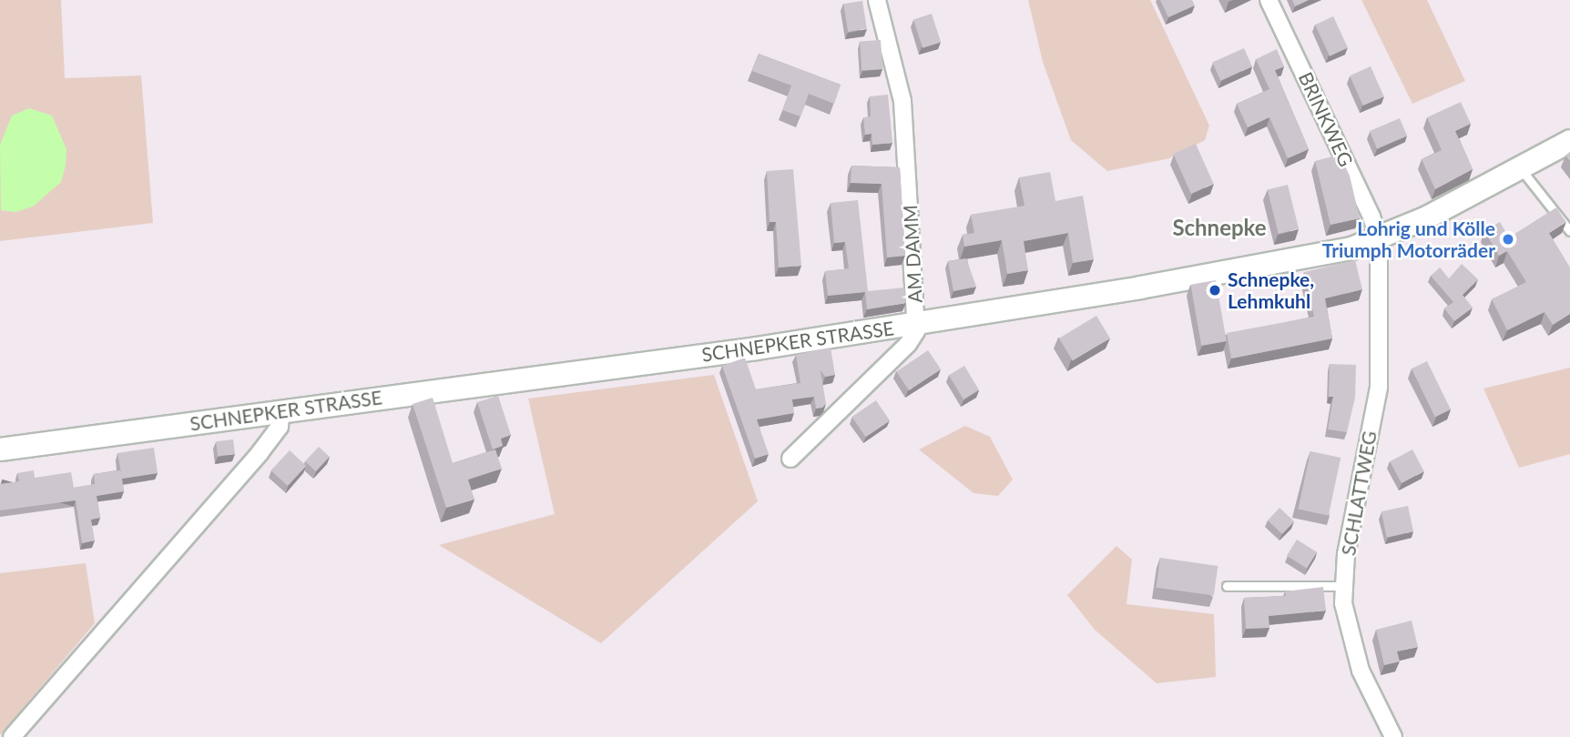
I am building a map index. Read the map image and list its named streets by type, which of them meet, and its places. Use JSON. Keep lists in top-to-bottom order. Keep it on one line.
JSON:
{"streets":{"main road":["SCHNEPKER STRASSE"],"street":["BRINKWEG","AM DAMM","SCHLATTWEG"]},"crossings":[["BRINKWEG","SCHNEPKER STRASSE"],["BRINKWEG","SCHLATTWEG"],["AM DAMM","SCHNEPKER STRASSE"],["SCHNEPKER STRASSE","SCHLATTWEG"]],"districts":["Schnepke"],"places":["Lohrig und Kölle Triumph Motorräder","Schnepke, Lehmkuhl"]}
